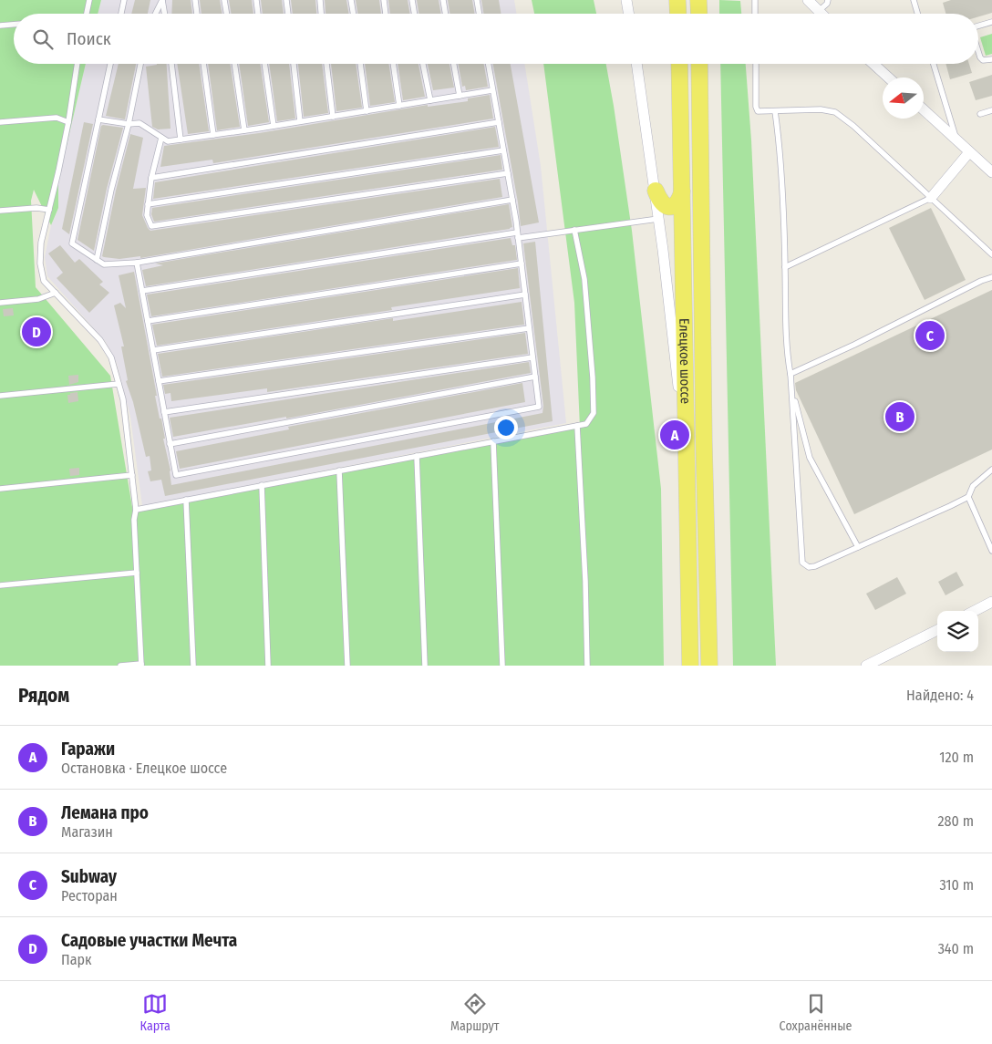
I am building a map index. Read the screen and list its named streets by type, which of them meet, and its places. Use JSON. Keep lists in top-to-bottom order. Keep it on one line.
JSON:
{"streets":{"main road":["Елецкое шоссе"]},"north":"left","page":{"search":"Поиск","pins":["D","C","B","A"],"heading":["Рядом","Найдено: 4"],"list":[{"mark":"A","name":"Гаражи","note":"Остановка · Елецкое шоссе","value":"120 m"},{"mark":"B","name":"Лемана про","note":"Магазин","value":"280 m"},{"mark":"C","name":"Subway","note":"Ресторан","value":"310 m"},{"mark":"D","name":"Садовые участки Мечта","note":"Парк","value":"340 m"}],"nav":["Карта","Маршрут","Сохранённые"]}}
